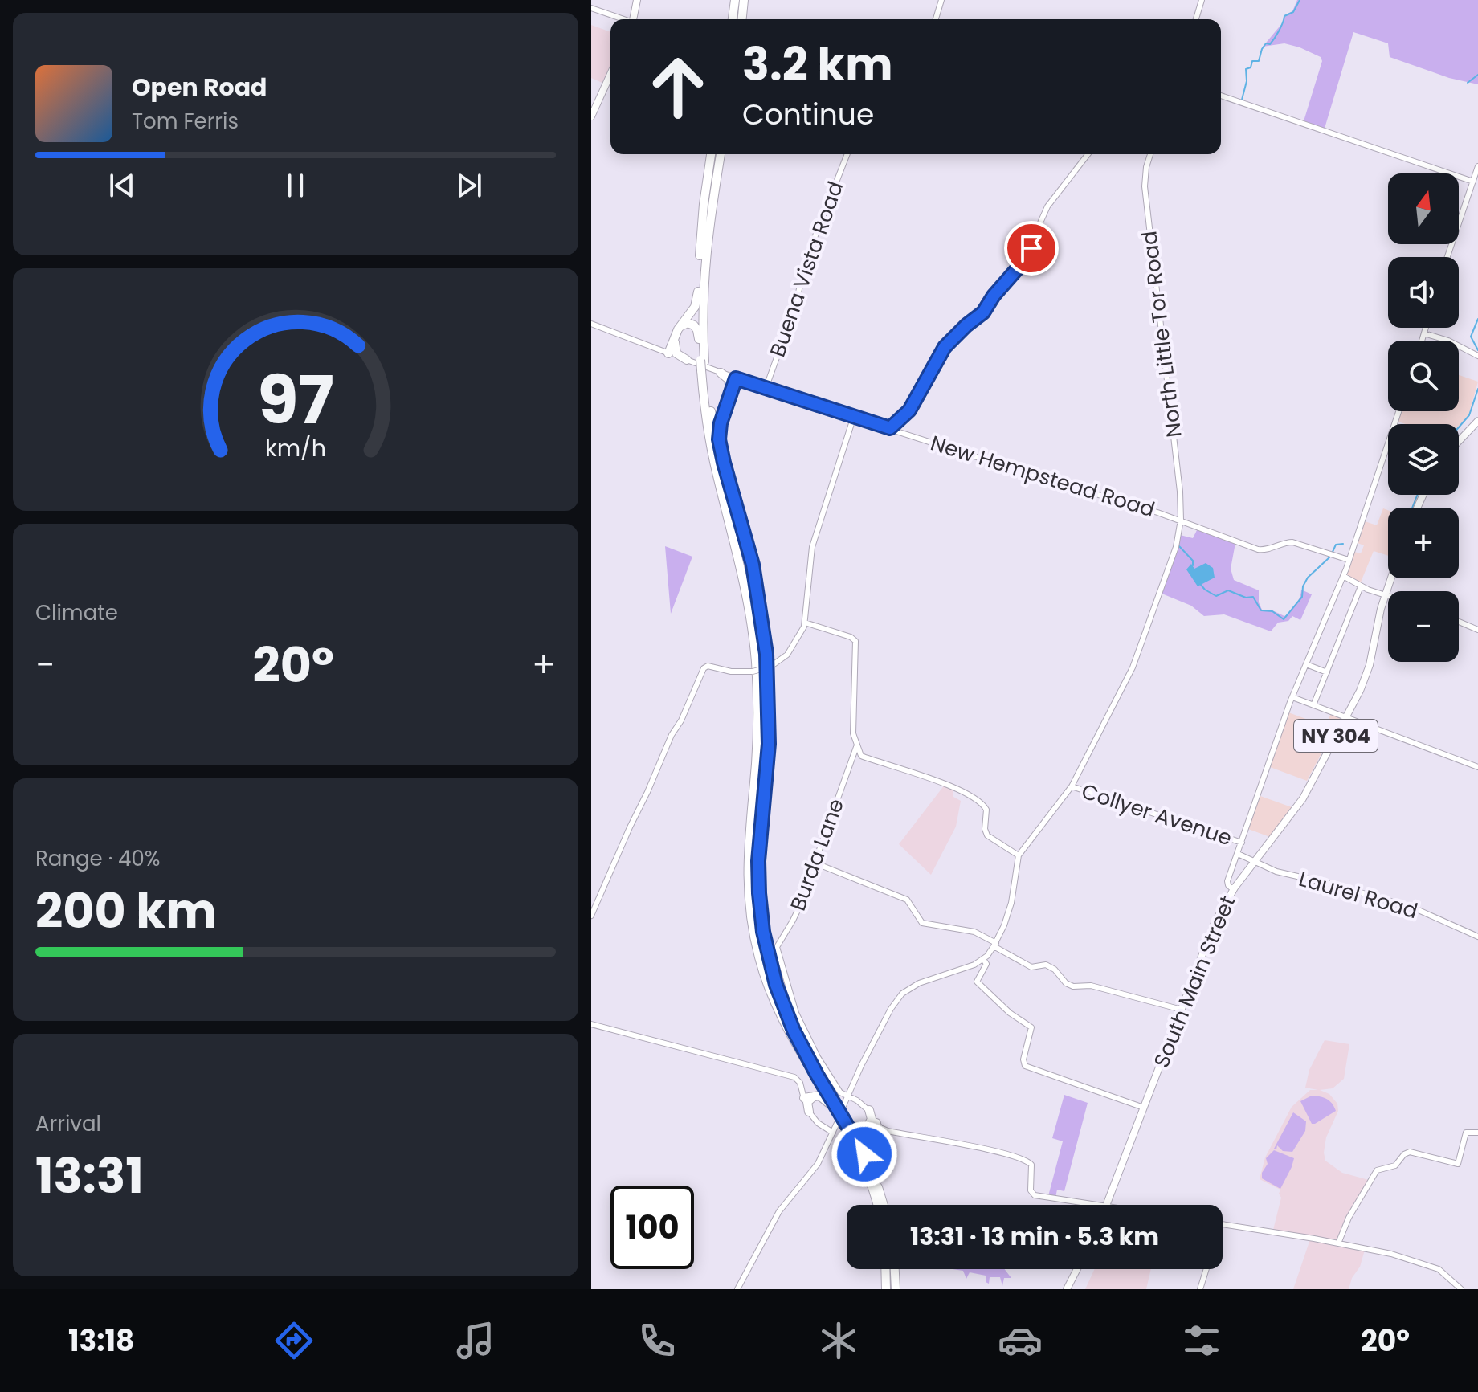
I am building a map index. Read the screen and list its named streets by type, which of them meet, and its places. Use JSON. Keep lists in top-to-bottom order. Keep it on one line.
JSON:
{"streets":{"main road":["NY 304","South Main Street"],"street":["Buena Vista Road","North Little Tor Road","New Hempstead Road","Collyer Avenue","Burda Lane","Laurel Road"]},"crossings":[["Buena Vista Road","New Hempstead Road"],["North Little Tor Road","New Hempstead Road"],["North Little Tor Road","Collyer Avenue"],["New Hempstead Road","South Main Street"],["NY 304","Laurel Road"],["NY 304","South Main Street"],["Collyer Avenue","South Main Street"],["Laurel Road","South Main Street"]],"north":"top","page":{"turn":["3.2 km","Continue"],"song":["Open Road","Tom Ferris"],"map_buttons":["+","−"],"tile":["Climate",["Range · 40%","200 km"],["Arrival","13:31"]],"heat":["−","20°","+"],"limit":"100","trip":"13:31 · 13 min · 5.3 km","tabs":["13:18","20°"],"gauge":["97","km/h"]}}
